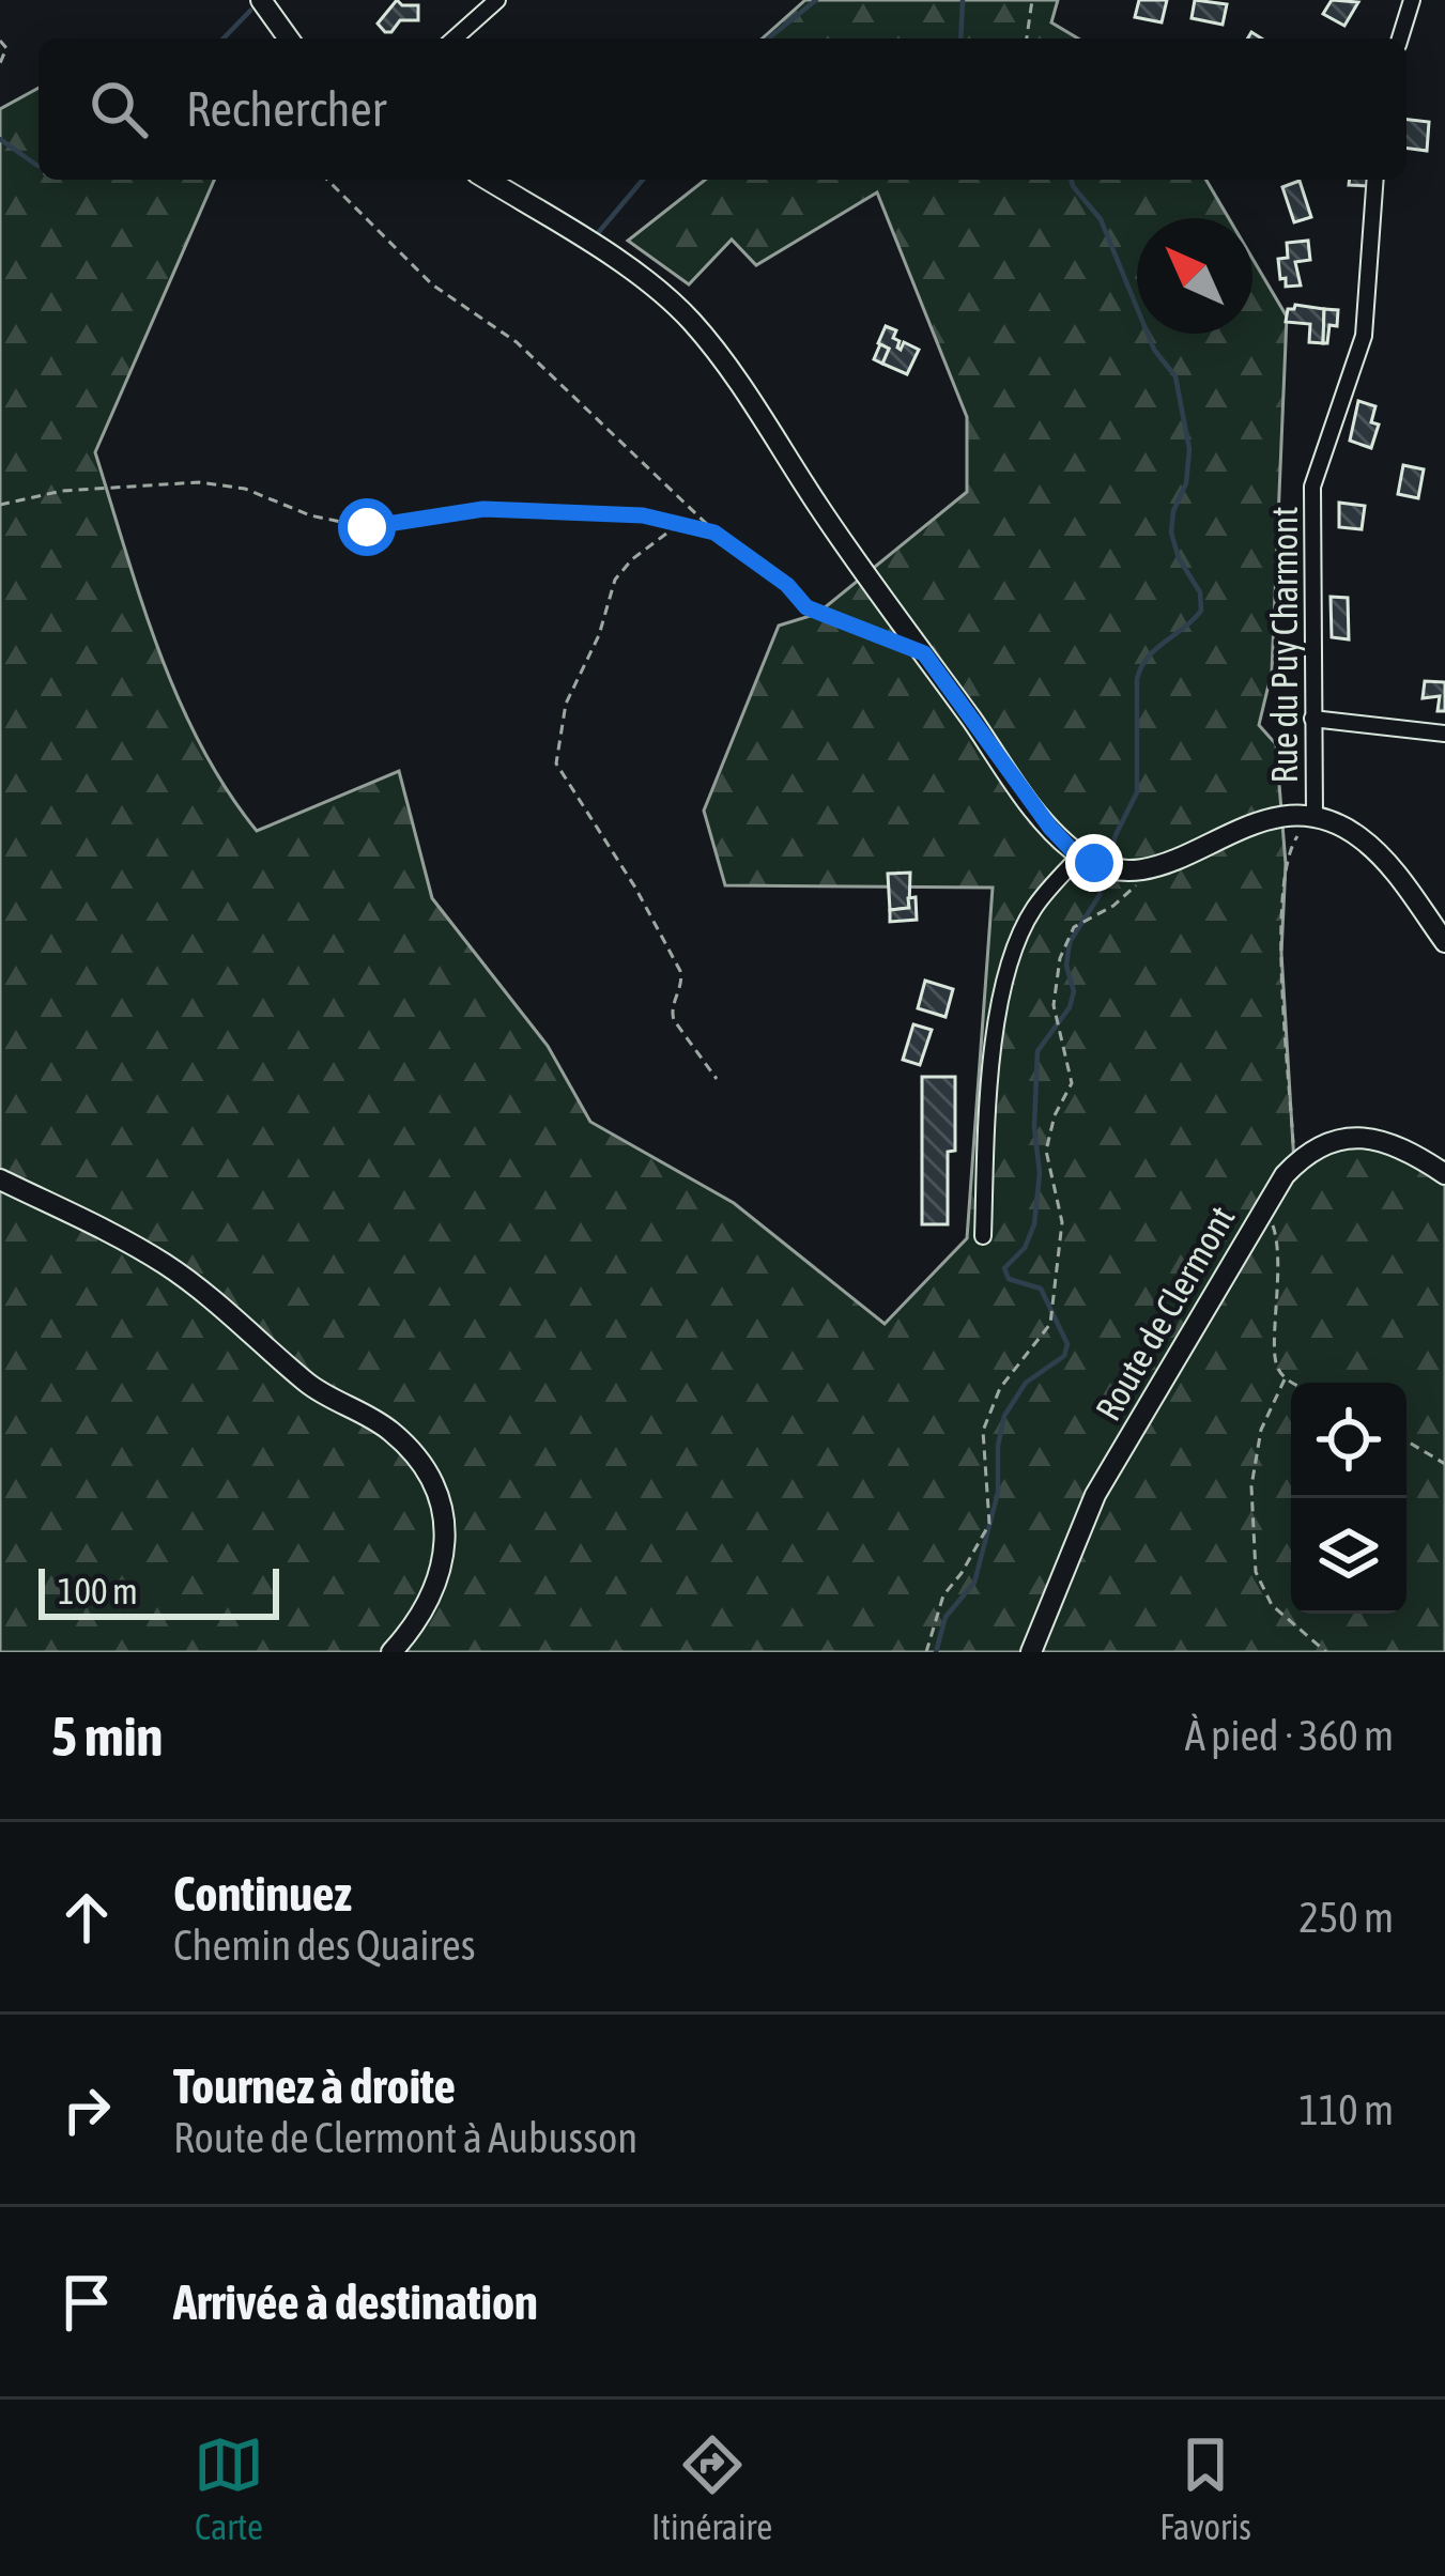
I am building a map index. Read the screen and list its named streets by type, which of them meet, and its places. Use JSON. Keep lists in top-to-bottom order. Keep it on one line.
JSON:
{"streets":{"street":["Rue du Puy Charmont","Route de Clermont"]},"scale_bar":"100 m","north":"top left","page":{"search":"Rechercher","scale":"100 m","heading":["5 min","À pied · 360 m"],"list":[["Continuez","Chemin des Quaires","250 m"],["Tournez à droite","Route de Clermont à Aubusson","110 m"],"Arrivée à destination"],"nav":["Carte","Itinéraire","Favoris"]}}
